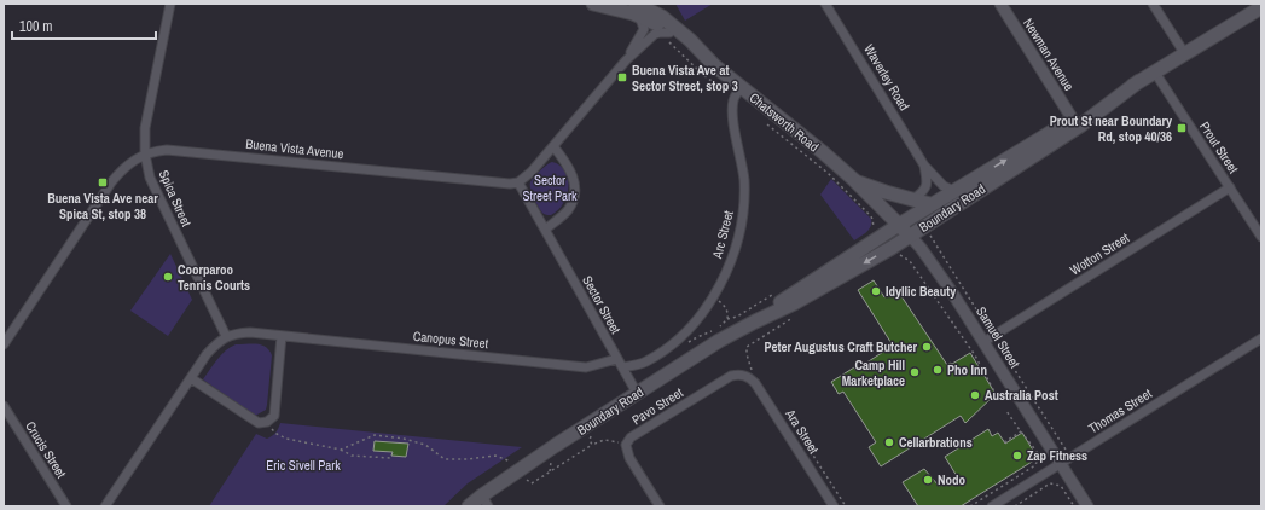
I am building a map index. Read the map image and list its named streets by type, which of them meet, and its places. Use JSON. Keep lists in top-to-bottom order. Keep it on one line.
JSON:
{"streets":{"main road":["Chatsworth Road","Boundary Road"],"street":["Newman Avenue","Waverley Road","Prout Street","Buena Vista Avenue","Spica Street","Arc Street","Wotton Street","Sector Street","Samuel Street","Canopus Street","Pavo Street","Thomas Street","Ara Street","Crucis Street"]},"crossings":[["Newman Avenue","Boundary Road"],["Waverley Road","Chatsworth Road"],["Waverley Road","Boundary Road"],["Chatsworth Road","Boundary Road"],["Chatsworth Road","Arc Street"],["Chatsworth Road","Samuel Street"],["Prout Street","Boundary Road"],["Prout Street","Wotton Street"],["Buena Vista Avenue","Spica Street"],["Buena Vista Avenue","Sector Street"],["Spica Street","Canopus Street"],["Boundary Road","Sector Street"],["Boundary Road","Samuel Street"],["Arc Street","Sector Street"],["Wotton Street","Samuel Street"],["Sector Street","Canopus Street"],["Samuel Street","Thomas Street"],["Pavo Street","Ara Street"]],"parks":["Sector Street Park","Eric Sivell Park"],"places":{"transit":["Buena Vista Ave at Sector Street, stop 3","Prout St near Boundary Rd, stop 40/36","Buena Vista Ave near Spica St, stop 38"],"other":["Coorparoo Tennis Courts","Idyllic Beauty","Peter Augustus Craft Butcher","Pho Inn","Camp Hill Marketplace","Australia Post","Cellarbrations","Zap Fitness","Nodo"]},"scale_bar":"100 m"}
